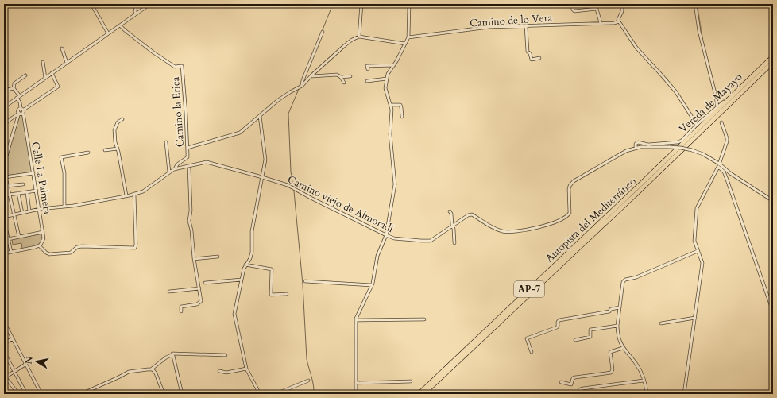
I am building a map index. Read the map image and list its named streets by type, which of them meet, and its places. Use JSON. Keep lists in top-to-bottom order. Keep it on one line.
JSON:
{"streets":{"highway":["Autopista del Mediterráneo","AP-7"],"street":["Camino de lo Vera","Vereda de Mayayo","Camino la Erica","Calle La Palmera","Camino viejo de Almoradí"]},"crossings":[["Vereda de Mayayo","Camino viejo de Almoradí"],["Vereda de Mayayo","Autopista del Mediterráneo"],["Camino la Erica","Camino viejo de Almoradí"],["Calle La Palmera","Camino viejo de Almoradí"]],"north":"left"}
